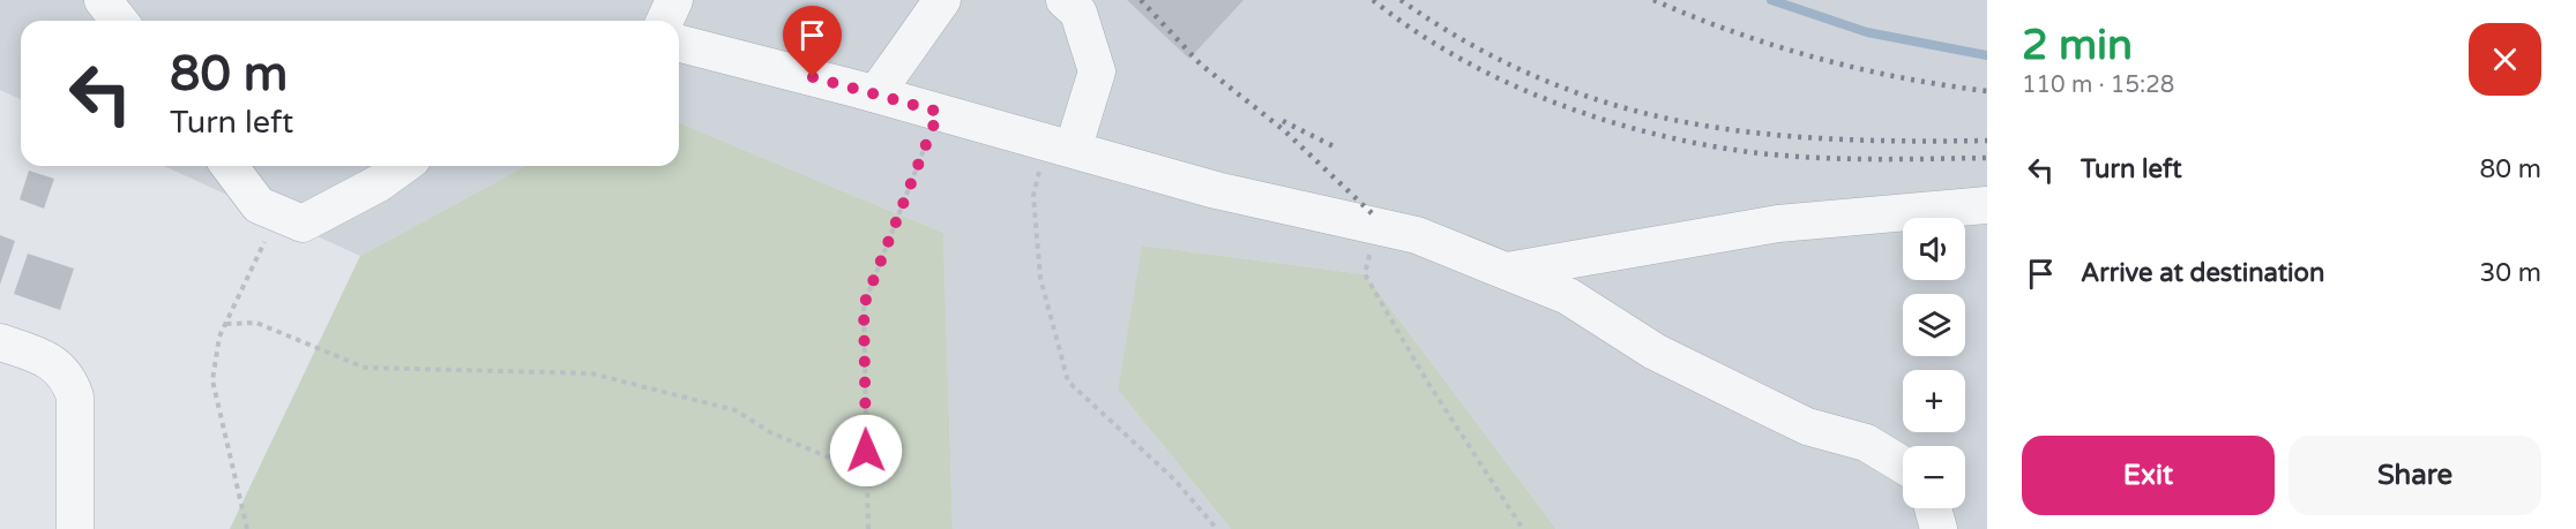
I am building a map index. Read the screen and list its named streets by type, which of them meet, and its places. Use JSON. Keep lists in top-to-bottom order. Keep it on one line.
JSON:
{"page":{"heading":["2 min","110 m · 15:28"],"turn":["80 m","Turn left"],"list":[{"name":"Turn left","value":"80 m"},{"name":"Arrive at destination","value":"30 m"}],"map_buttons":["+","−"],"buttons":["Exit","Share"]}}
